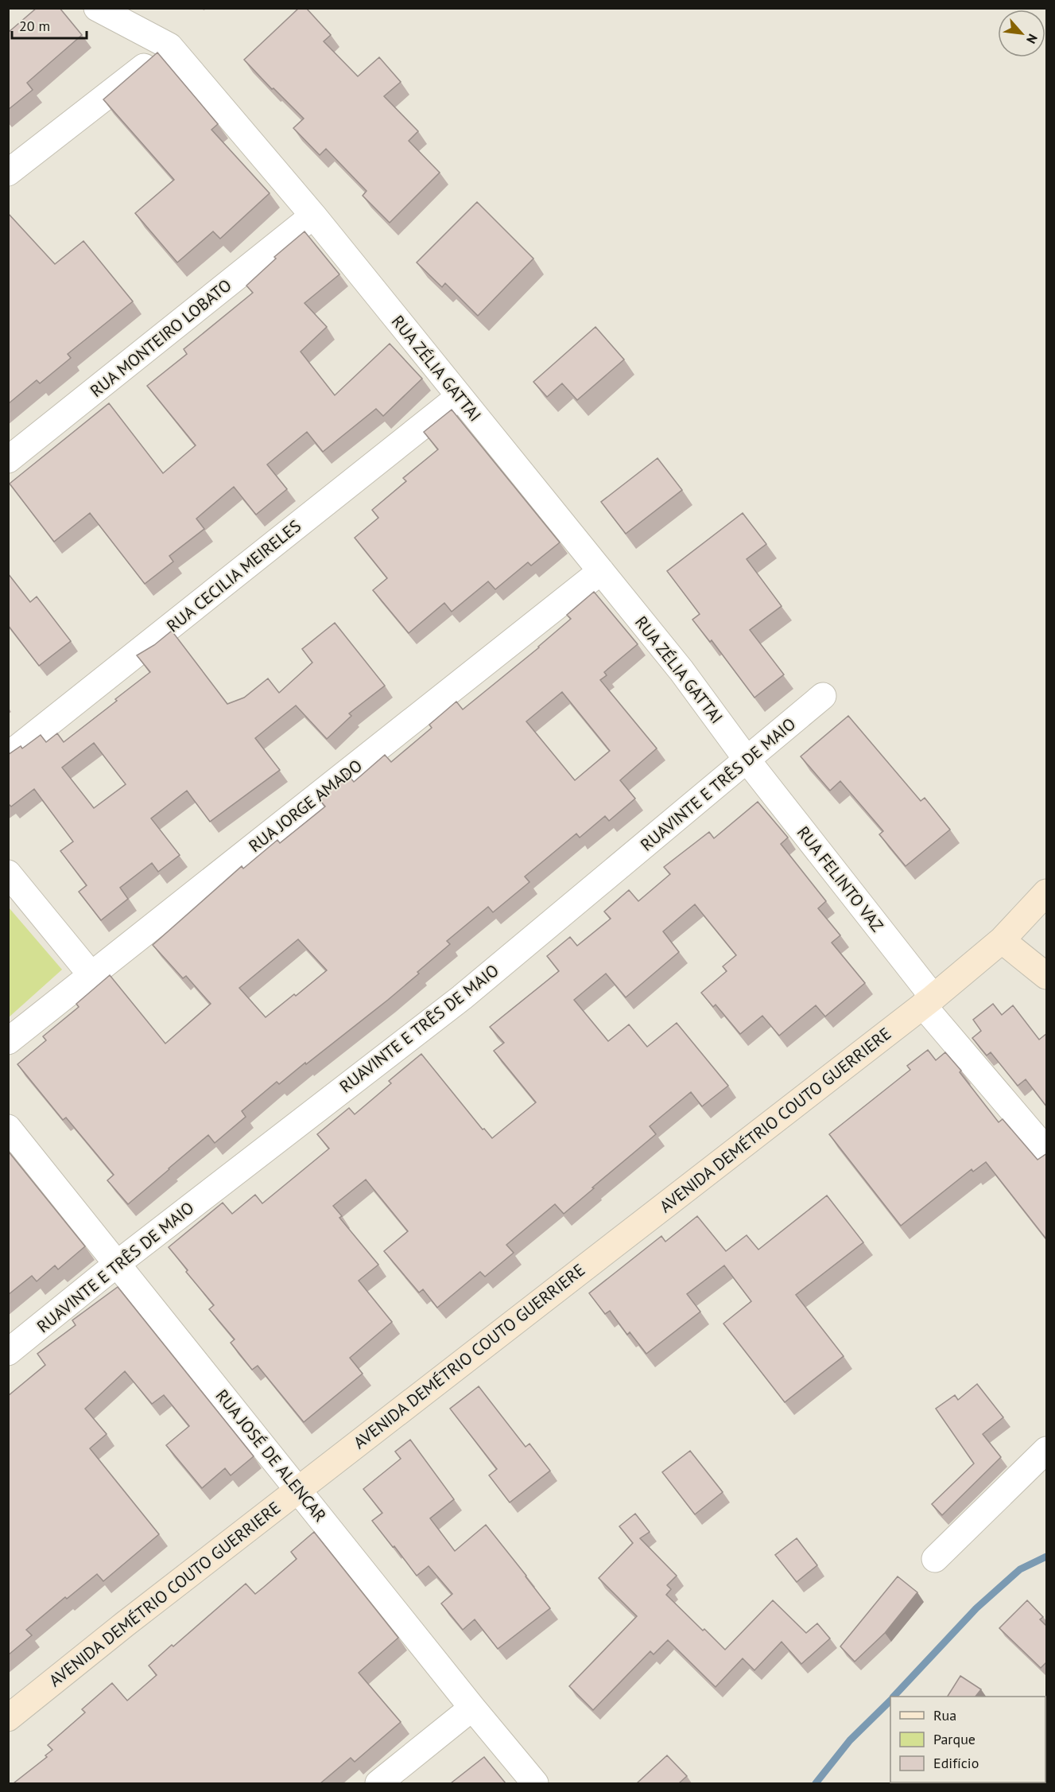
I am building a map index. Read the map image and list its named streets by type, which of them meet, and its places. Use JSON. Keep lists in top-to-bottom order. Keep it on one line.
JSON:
{"streets":{"main road":["AVENIDA DEMÉTRIO COUTO GUERRIERE"],"street":["RUA MONTEIRO LOBATO","RUA ZÉLIA GATTAI","RUA CECILIA MEIRELES","RUAVINTE E TRÊS DE MAIO","RUA JORGE AMADO","RUA FELINTO VAZ","RUA JOSÉ DE ALENCAR"]},"crossings":[["RUA MONTEIRO LOBATO","RUA ZÉLIA GATTAI"],["RUA ZÉLIA GATTAI","RUA CECILIA MEIRELES"],["RUA ZÉLIA GATTAI","RUAVINTE E TRÊS DE MAIO"],["RUA ZÉLIA GATTAI","RUA JORGE AMADO"],["RUA ZÉLIA GATTAI","RUA FELINTO VAZ"],["RUAVINTE E TRÊS DE MAIO","RUA FELINTO VAZ"],["RUAVINTE E TRÊS DE MAIO","RUA JOSÉ DE ALENCAR"],["RUA FELINTO VAZ","AVENIDA DEMÉTRIO COUTO GUERRIERE"],["AVENIDA DEMÉTRIO COUTO GUERRIERE","RUA JOSÉ DE ALENCAR"]],"legend":["Rua","Parque","Edifício"],"scale_bar":"20 m","north":"bottom right"}
